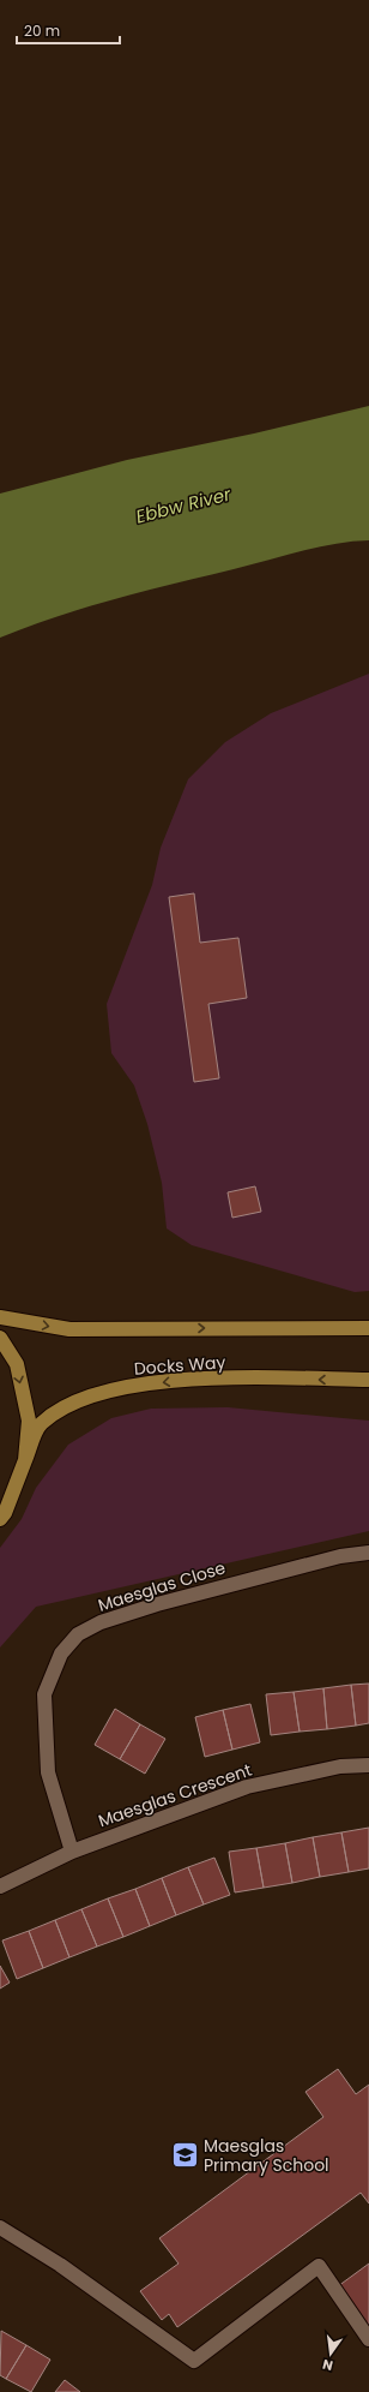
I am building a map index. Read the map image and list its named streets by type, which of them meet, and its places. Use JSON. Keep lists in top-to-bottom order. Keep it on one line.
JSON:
{"streets":{"main road":["Docks Way"],"street":["Maesglas Close","Maesglas Crescent"]},"crossings":[["Maesglas Close","Maesglas Crescent"]],"water":["Ebbw River"],"places":{"school or university":["Maesglas Primary School"]},"scale_bar":"20 m","north":"bottom"}
